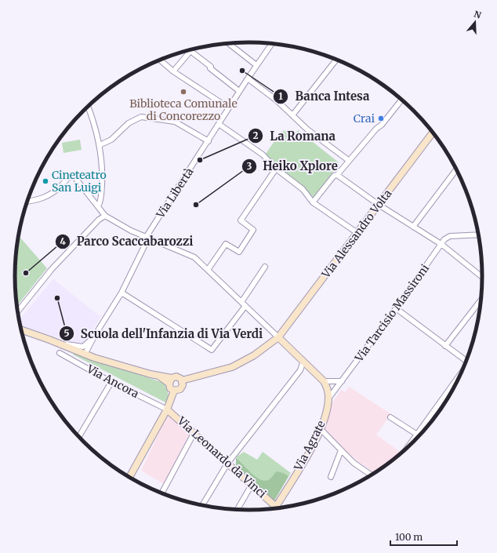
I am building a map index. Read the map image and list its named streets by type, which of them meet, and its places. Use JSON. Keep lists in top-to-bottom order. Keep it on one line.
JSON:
{"streets":{"street":["Via Libertà","Via Alessandro Volta","Via Tarcisio Massironi","Via Ancora","Via Agrate","Via Leonardo da Vinci"]},"crossings":[["Via Alessandro Volta","Via Agrate"],["Via Tarcisio Massironi","Via Agrate"],["Via Ancora","Via Leonardo da Vinci"]],"places":["Banca Intesa","Biblioteca Comunale di Concorezzo","Crai","La Romana","Cineteatro San Luigi","Heiko Xplore","Parco Scaccabarozzi","Scuola dell'Infanzia di Via Verdi"],"scale_bar":"100 m","north":"top"}
